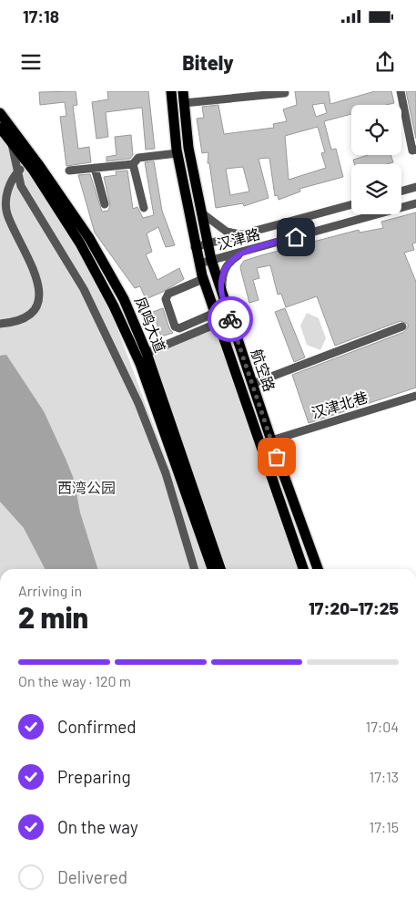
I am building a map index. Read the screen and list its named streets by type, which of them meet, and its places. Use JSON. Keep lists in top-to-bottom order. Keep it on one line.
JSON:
{"streets":{"main road":["凤鸣大道","航空路"],"street":["汉津路","汉津北巷"]},"crossings":[["汉津路","航空路"],["航空路","汉津北巷"]],"parks":["西湾公园"],"page":{"status":"17:18","header":"Bitely","heading":["2 min","Arriving in","17:20–17:25"],"bar":"On the way · 120 m","list":[["Confirmed","17:04"],["Preparing","17:13"],["On the way","17:15"],"Delivered"]}}
